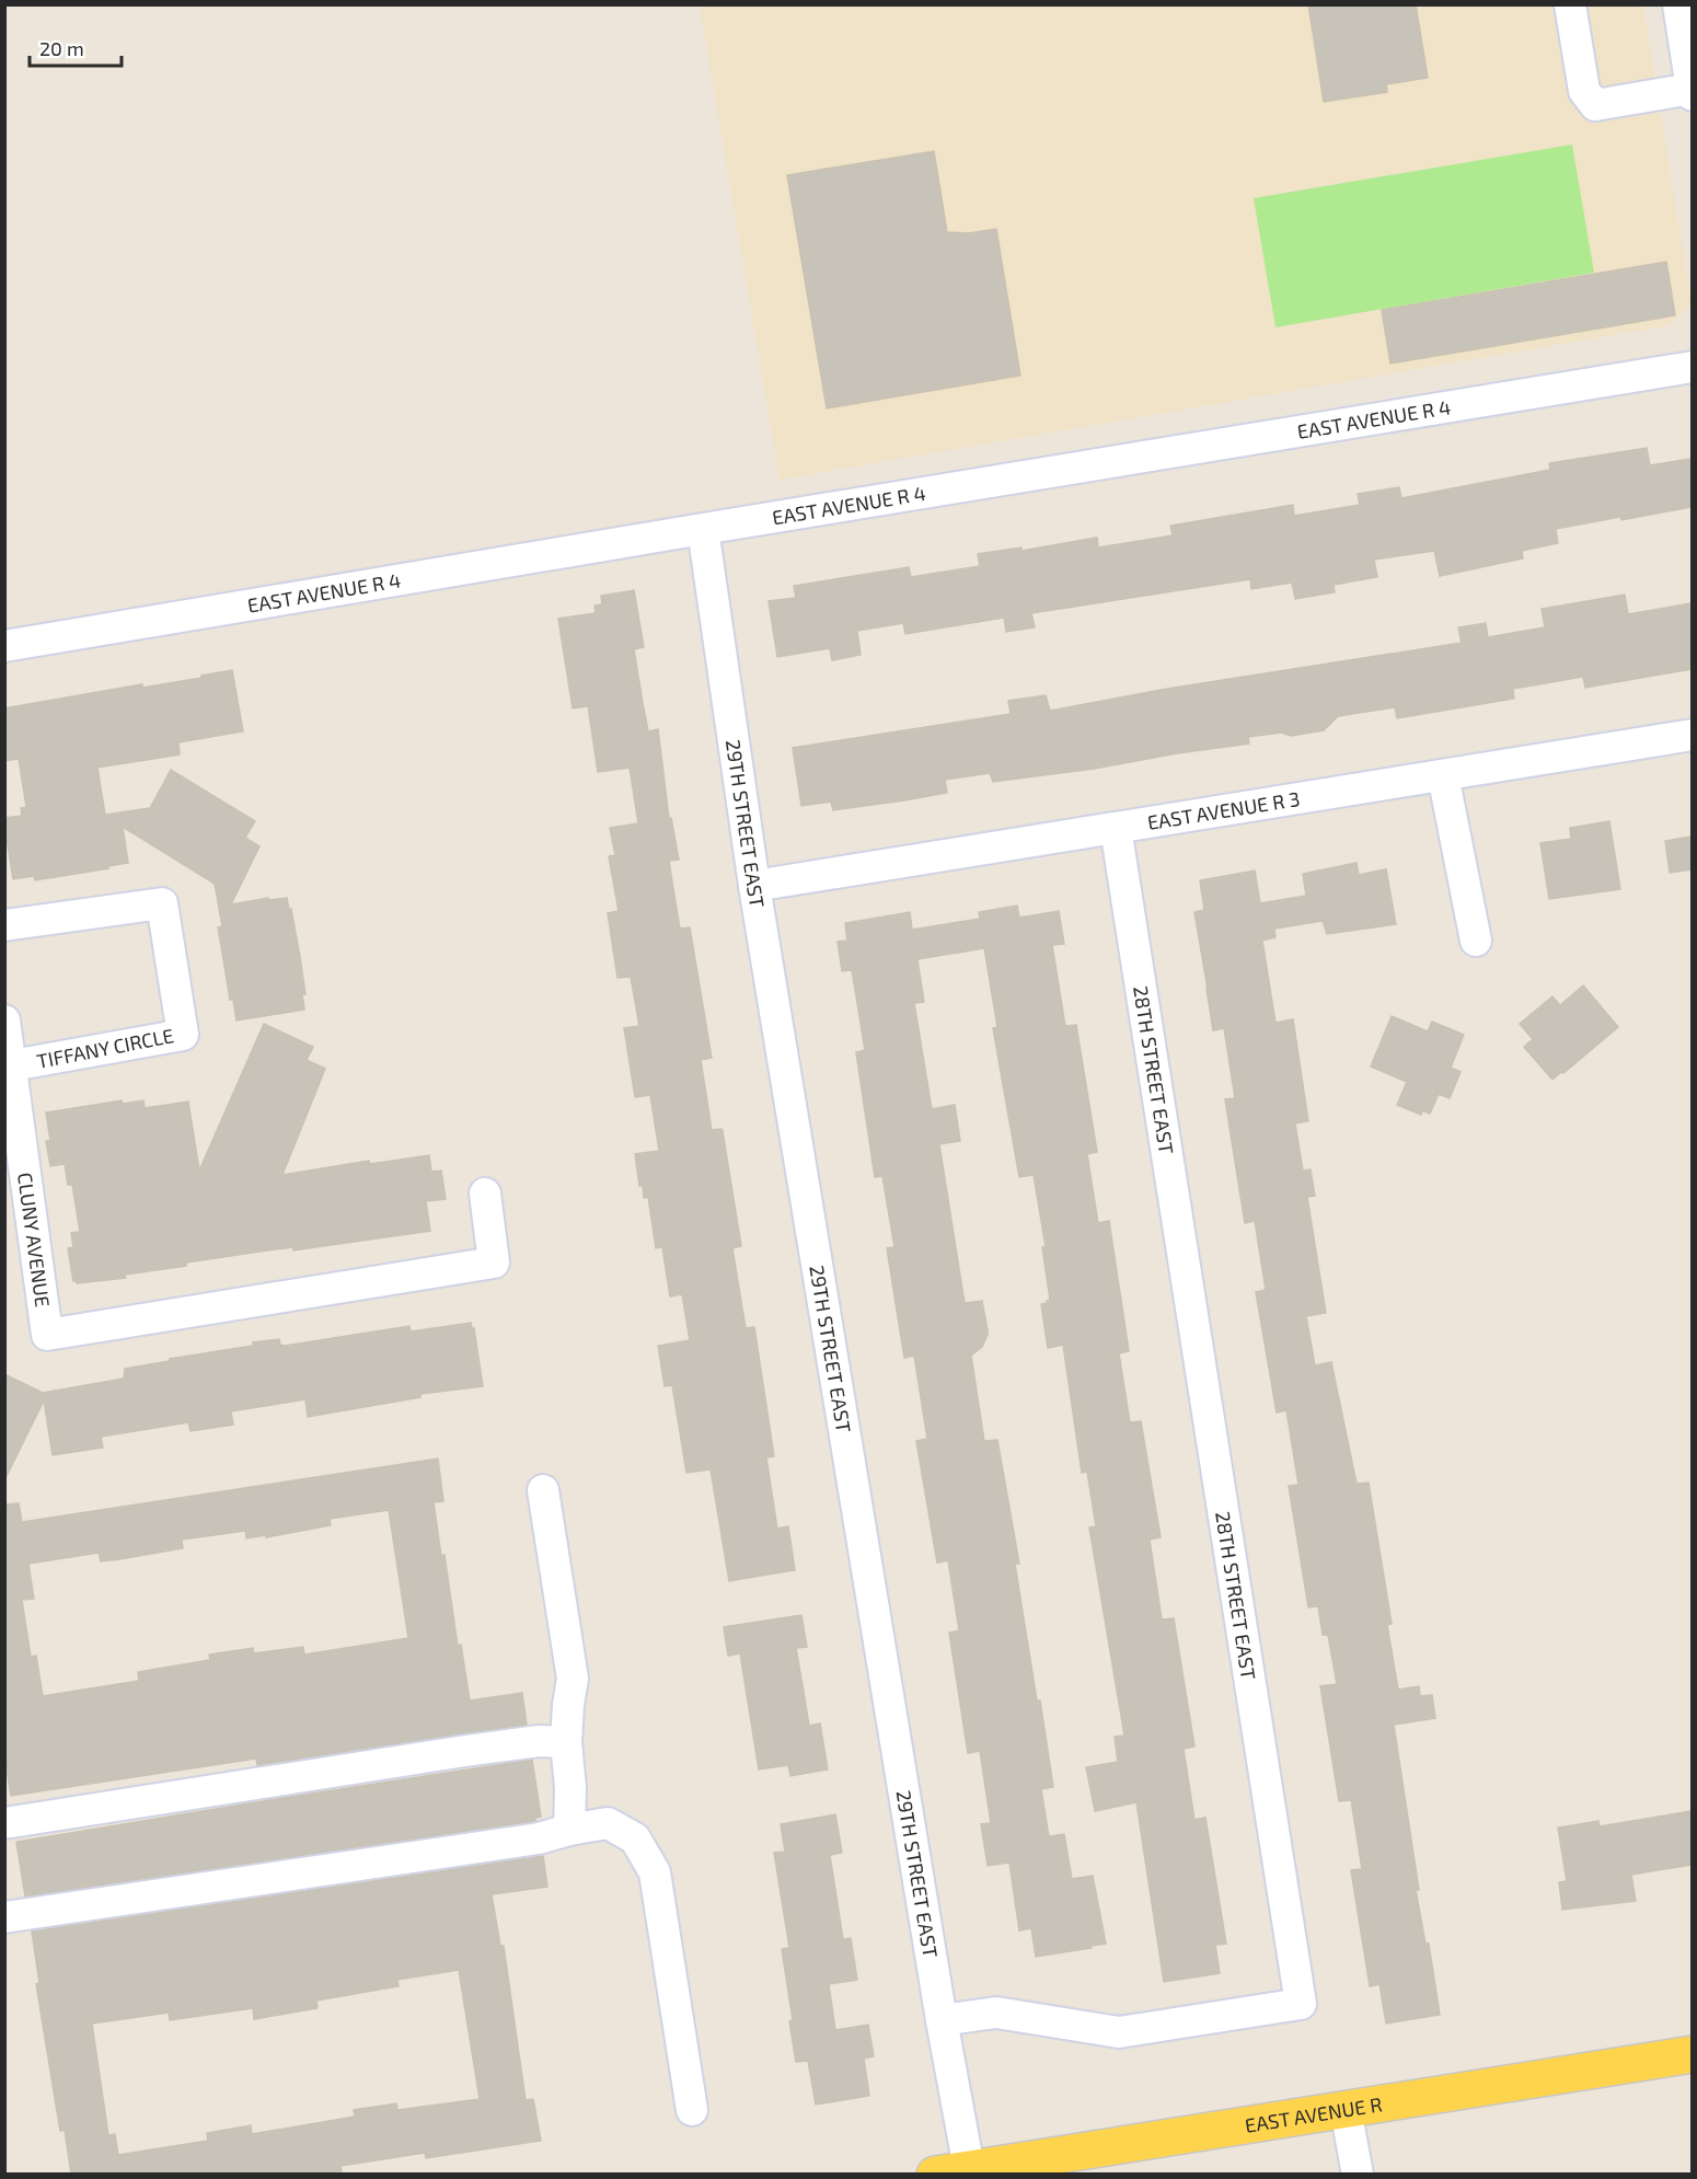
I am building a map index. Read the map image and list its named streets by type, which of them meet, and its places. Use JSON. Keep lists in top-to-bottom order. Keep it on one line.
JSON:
{"streets":{"main road":["EAST AVENUE R"],"street":["EAST AVENUE R 4","EAST AVENUE R 3","29TH STREET EAST","TIFFANY CIRCLE","28TH STREET EAST","CLUNY AVENUE"]},"crossings":[["EAST AVENUE R 4","29TH STREET EAST"],["EAST AVENUE R 3","29TH STREET EAST"],["EAST AVENUE R 3","28TH STREET EAST"],["29TH STREET EAST","28TH STREET EAST"],["29TH STREET EAST","EAST AVENUE R"],["TIFFANY CIRCLE","CLUNY AVENUE"]],"scale_bar":"20 m"}
